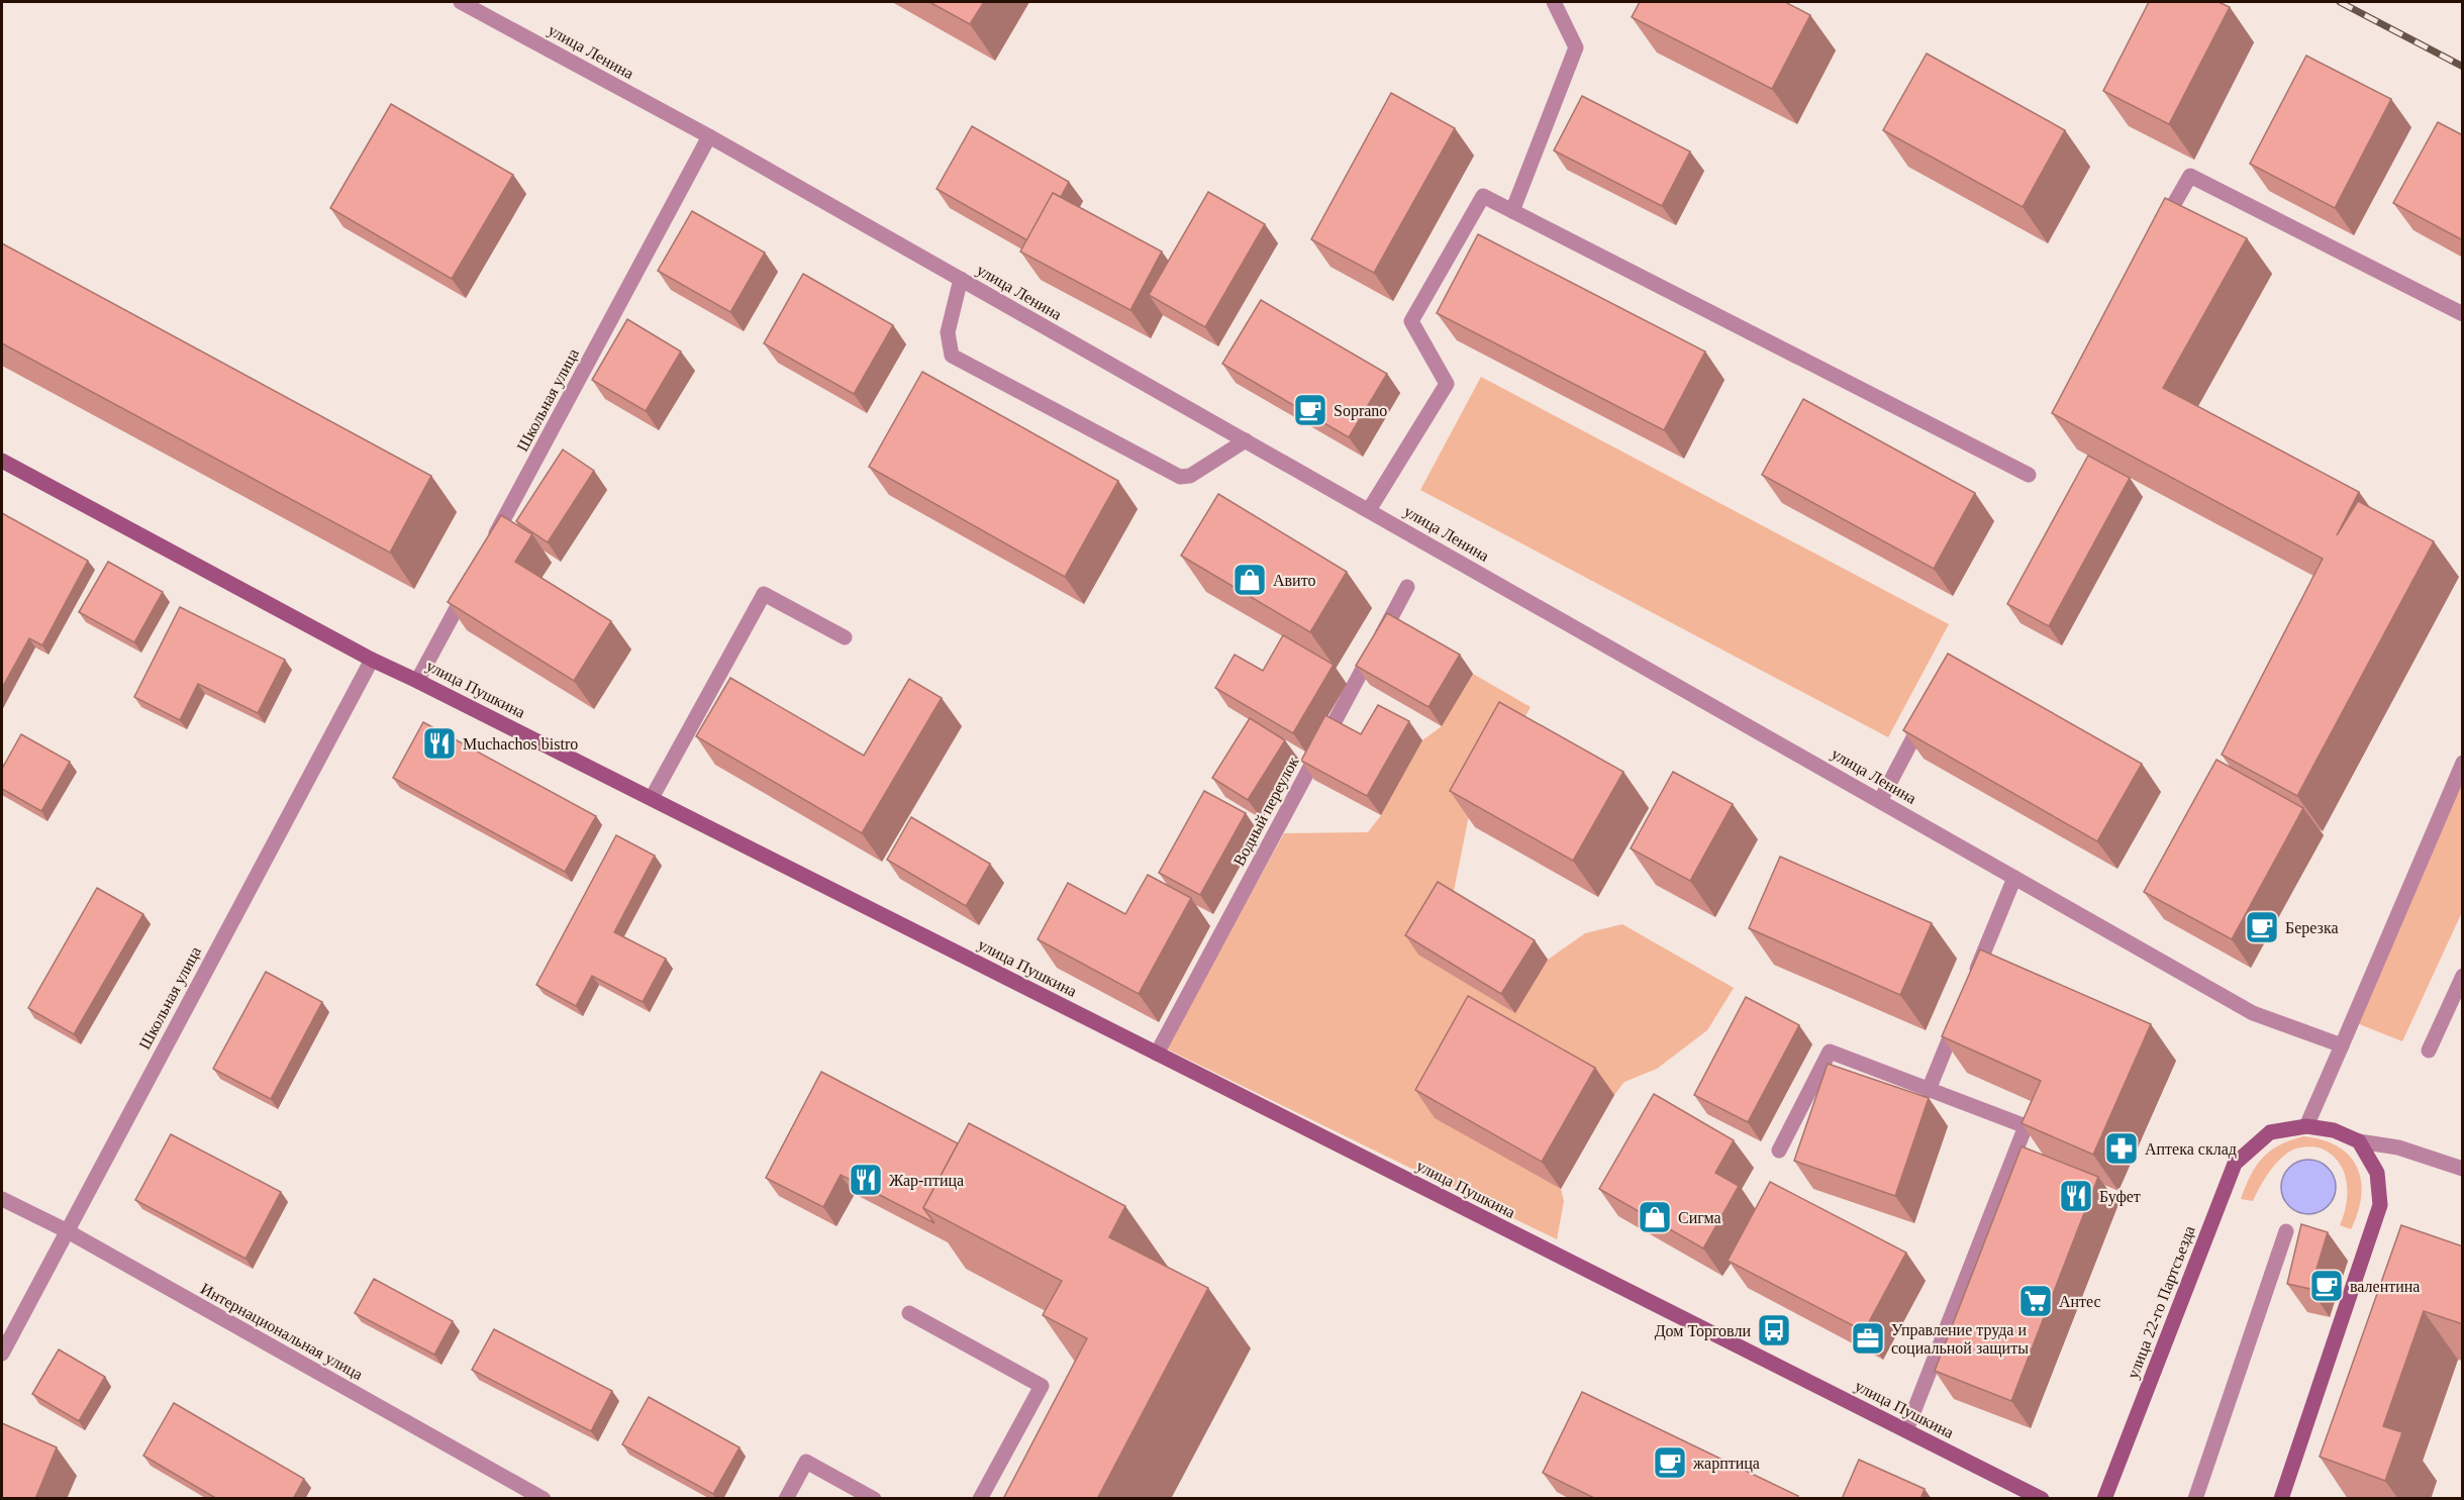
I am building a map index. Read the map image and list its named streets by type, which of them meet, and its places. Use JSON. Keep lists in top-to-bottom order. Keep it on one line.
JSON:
{"streets":{"main road":["улица Пушкина","улица 22-го Партсъезда"],"street":["улица Ленина","Школьная улица","Водный переулок","Интернациональная улица"]},"crossings":[["улица Ленина","Школьная улица"],["Школьная улица","улица Пушкина"],["Школьная улица","Интернациональная улица"],["улица Пушкина","Водный переулок"]],"places":{"cafe":["Soprano","Березка","валентина","жарптица"],"shop":["Авито","Сигма"],"restaurant":["Muchachos bistro","Жар-птица","Буфет"],"pharmacy":["Аптека склад"],"supermarket":["Антес"],"bus stop":["Дом Торговли"],"office":["Управление труда и социальной защиты"]}}
